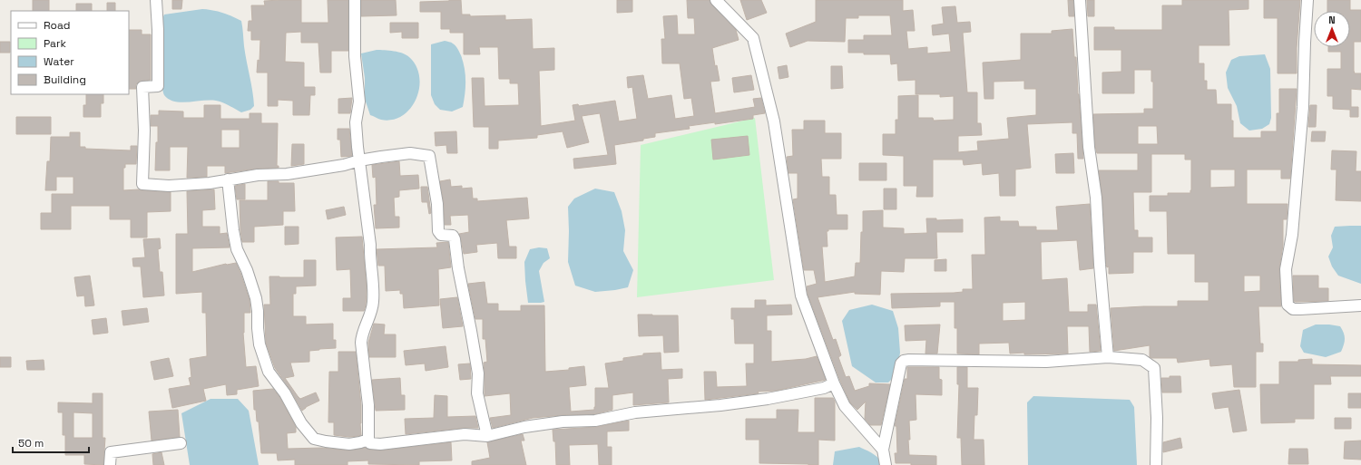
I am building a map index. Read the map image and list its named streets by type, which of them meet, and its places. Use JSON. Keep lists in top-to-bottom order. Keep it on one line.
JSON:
{"legend":["Road","Park","Water","Building"],"scale_bar":"50 m","north":"top"}
